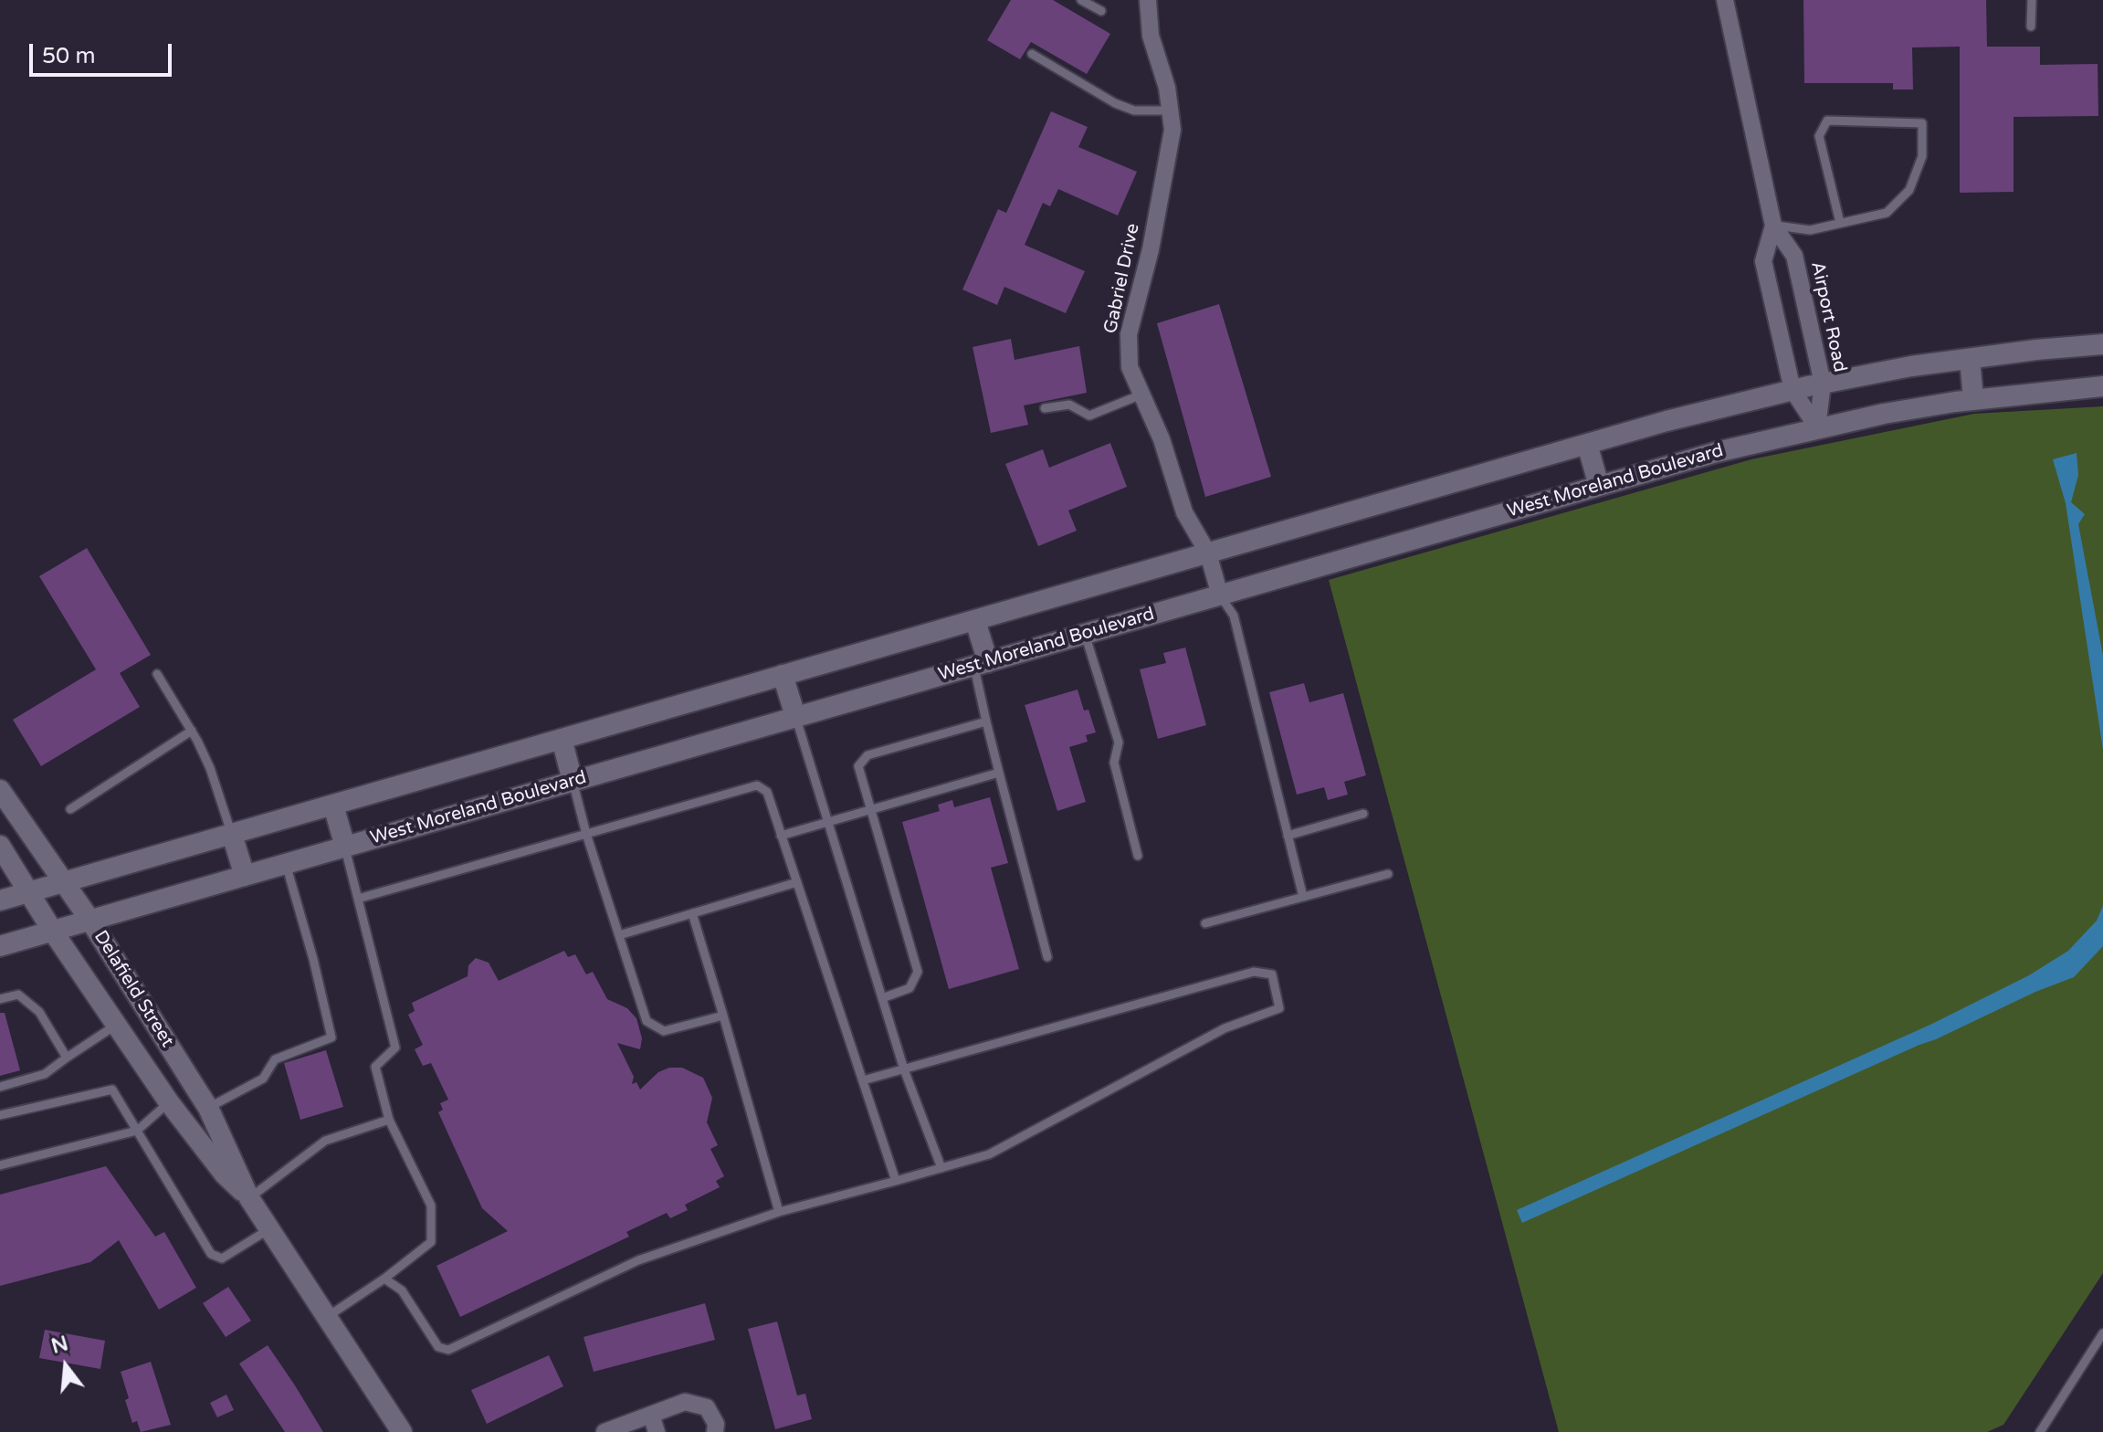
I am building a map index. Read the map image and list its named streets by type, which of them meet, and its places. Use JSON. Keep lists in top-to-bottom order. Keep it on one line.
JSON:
{"streets":{"street":["Gabriel Drive","Airport Road","West Moreland Boulevard","Delafield Street"]},"crossings":[["Gabriel Drive","West Moreland Boulevard"],["Airport Road","West Moreland Boulevard"],["West Moreland Boulevard","Delafield Street"]],"scale_bar":"50 m","north":"top"}
